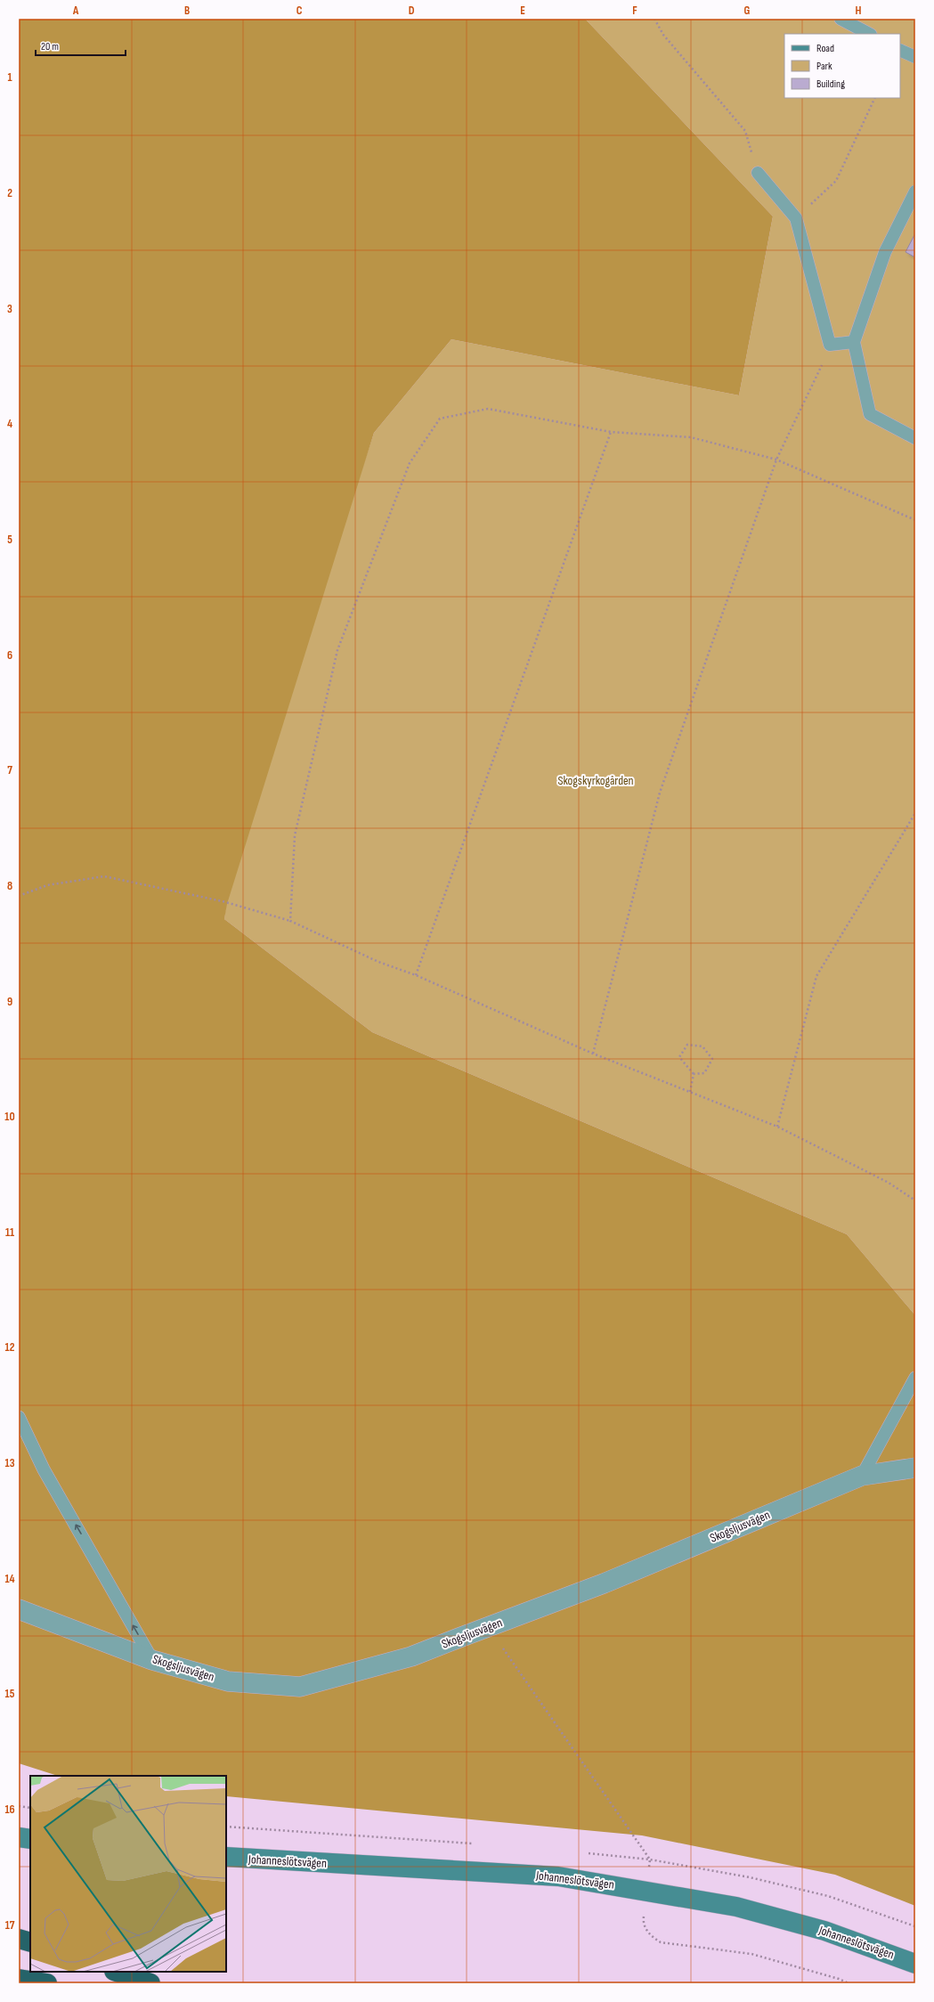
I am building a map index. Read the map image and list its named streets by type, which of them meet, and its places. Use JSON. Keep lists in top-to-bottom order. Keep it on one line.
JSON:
{"streets":{"main road":["Johanneslötsvägen"],"street":["Skogsljusvägen"]},"parks":["Skogskyrkogården"],"legend":["Road","Park","Building"],"scale_bar":"20 m","grid":{"columns":["A","B","C","D","E","F","G","H"],"rows":["1","2","3","4","5","6","7","8","9","10","11","12","13","14","15","16","17"]}}
